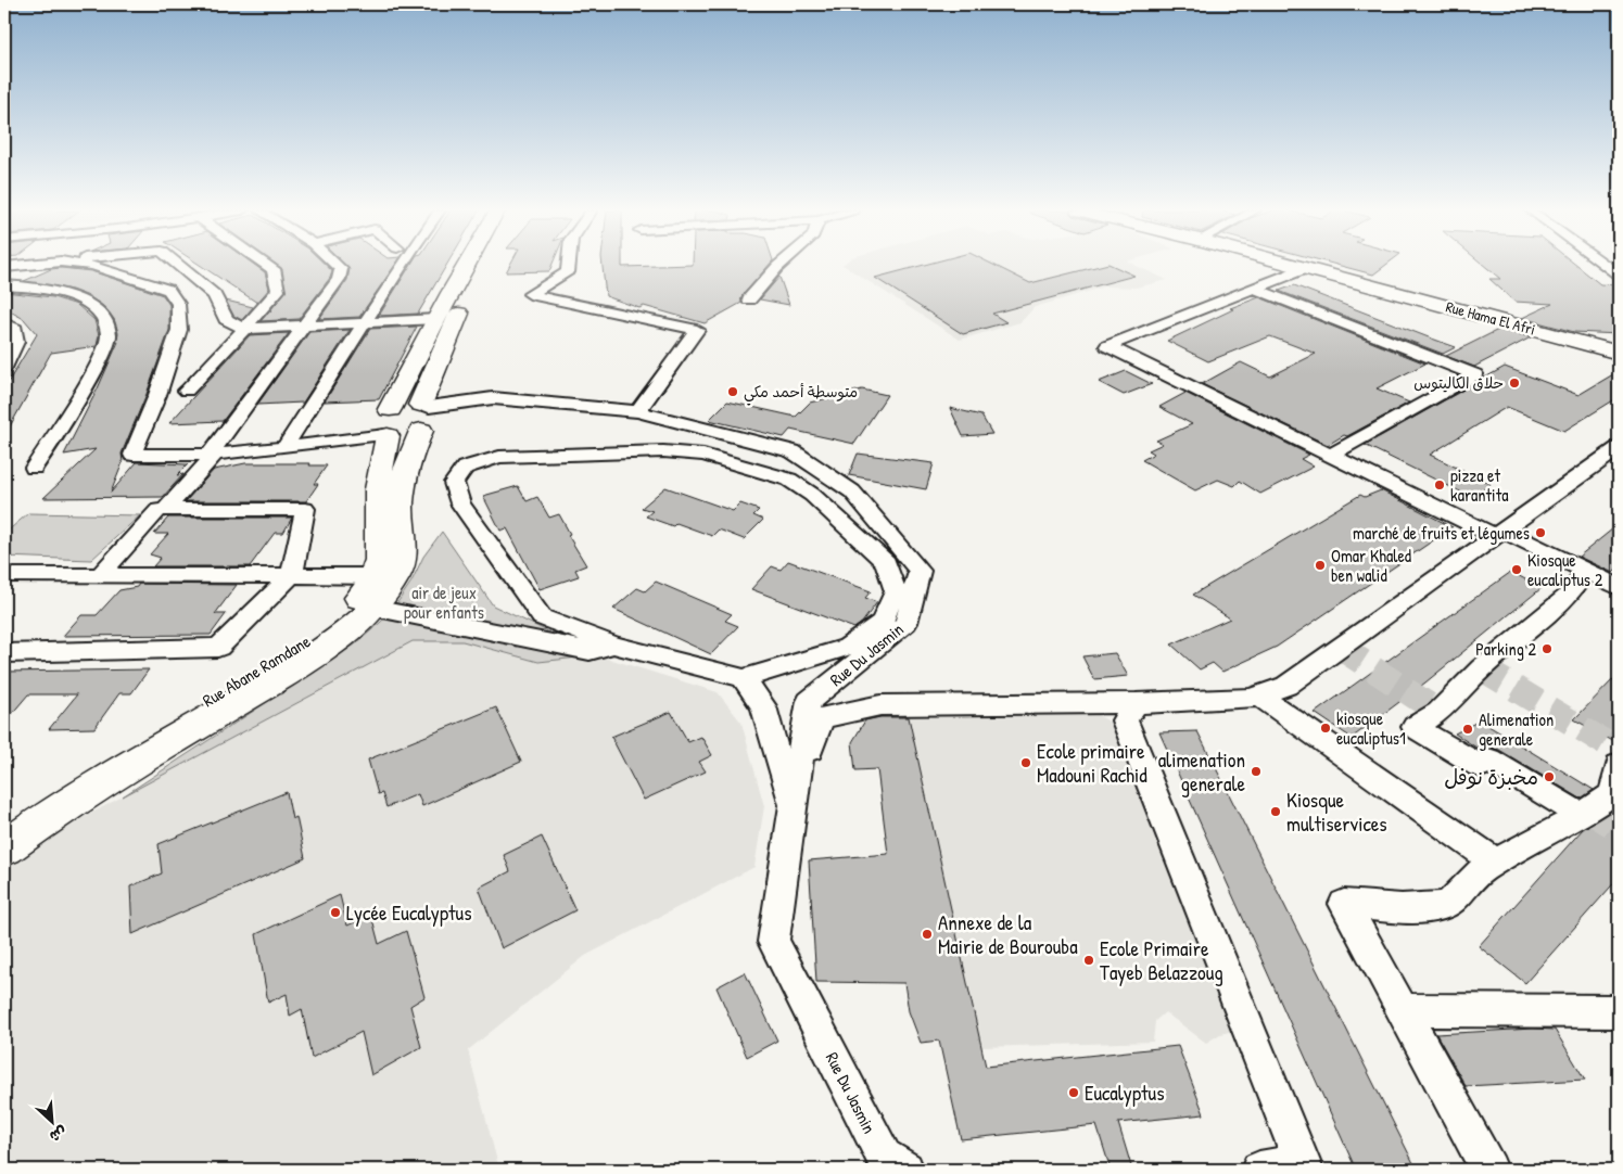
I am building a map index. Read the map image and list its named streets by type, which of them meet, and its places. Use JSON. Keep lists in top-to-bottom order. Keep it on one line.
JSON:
{"streets":{"street":["Rue Hama El Afri","Rue Du Jasmin","Rue Abane Ramdane"]},"parks":["air de jeux pour enfants"],"places":["حلاق الكاليتوس","متوسطة أحمد مكي","pizza et karantita","marché de fruits et légumes","Omar Khaled ben walid","Kiosque eucaliptus 2","Parking 2","kiosque eucaliptus1","Alimenation generale","Ecole primaire Madouni Rachid","alimenation generale","مخبزة نوفل","Kiosque multiservices","Lycée Eucalyptus","Annexe de la Mairie de Bourouba","Ecole Primaire Tayeb Belazzoug","Eucalyptus"],"north":"bottom right"}
